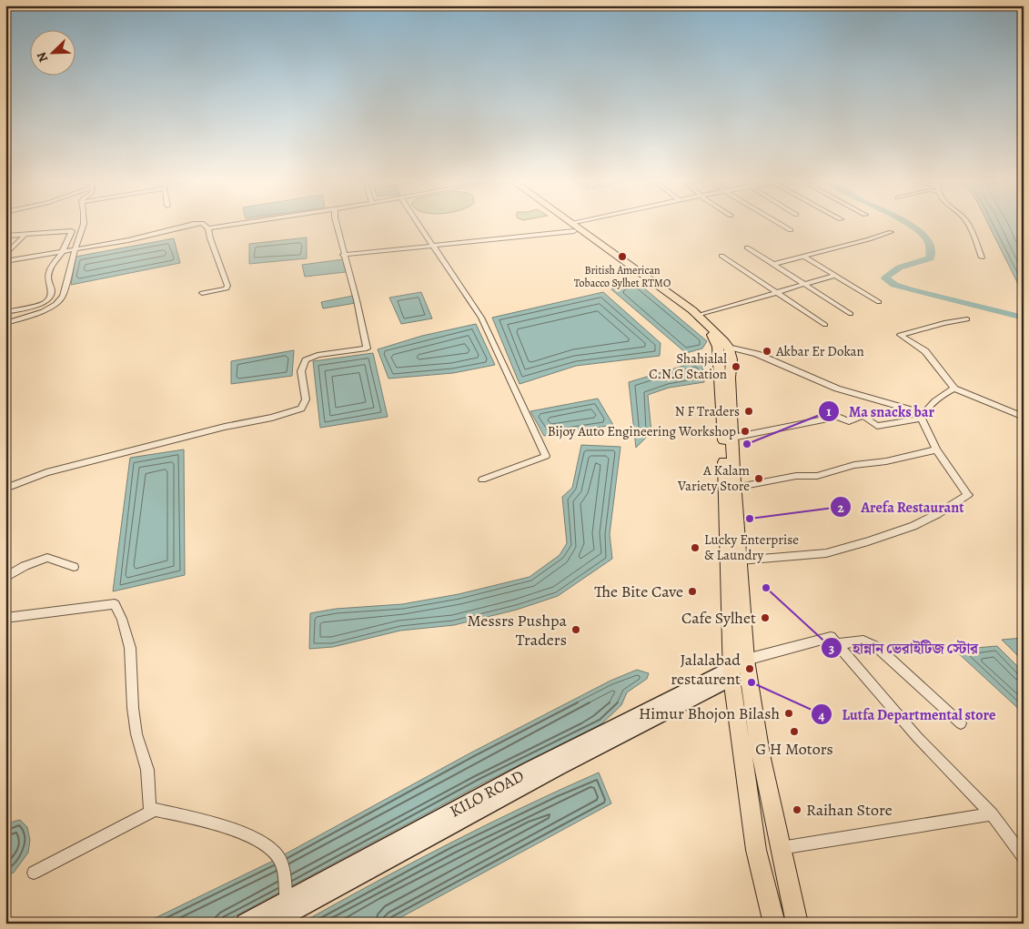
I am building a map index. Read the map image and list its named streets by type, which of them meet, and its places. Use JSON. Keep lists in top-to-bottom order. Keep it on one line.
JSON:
{"streets":{"street":["KILO ROAD"]},"places":["British American Tobacco Sylhet RTMO","Akbar Er Dokan","Shahjalal C.N.G Station","N F Traders","Bijoy Auto Engineering Workshop","Ma snacks bar","A Kalam Variety Store","Arefa Restaurant","Lucky Enterprise & Laundry","হান্নান ভেরাইটিজ স্টোর","The Bite Cave","Cafe Sylhet","Messrs Pushpa Traders","Jalalabad restaurent","Lutfa Departmental store","Himur Bhojon Bilash","G H Motors","Raihan Store"],"north":"bottom left"}
